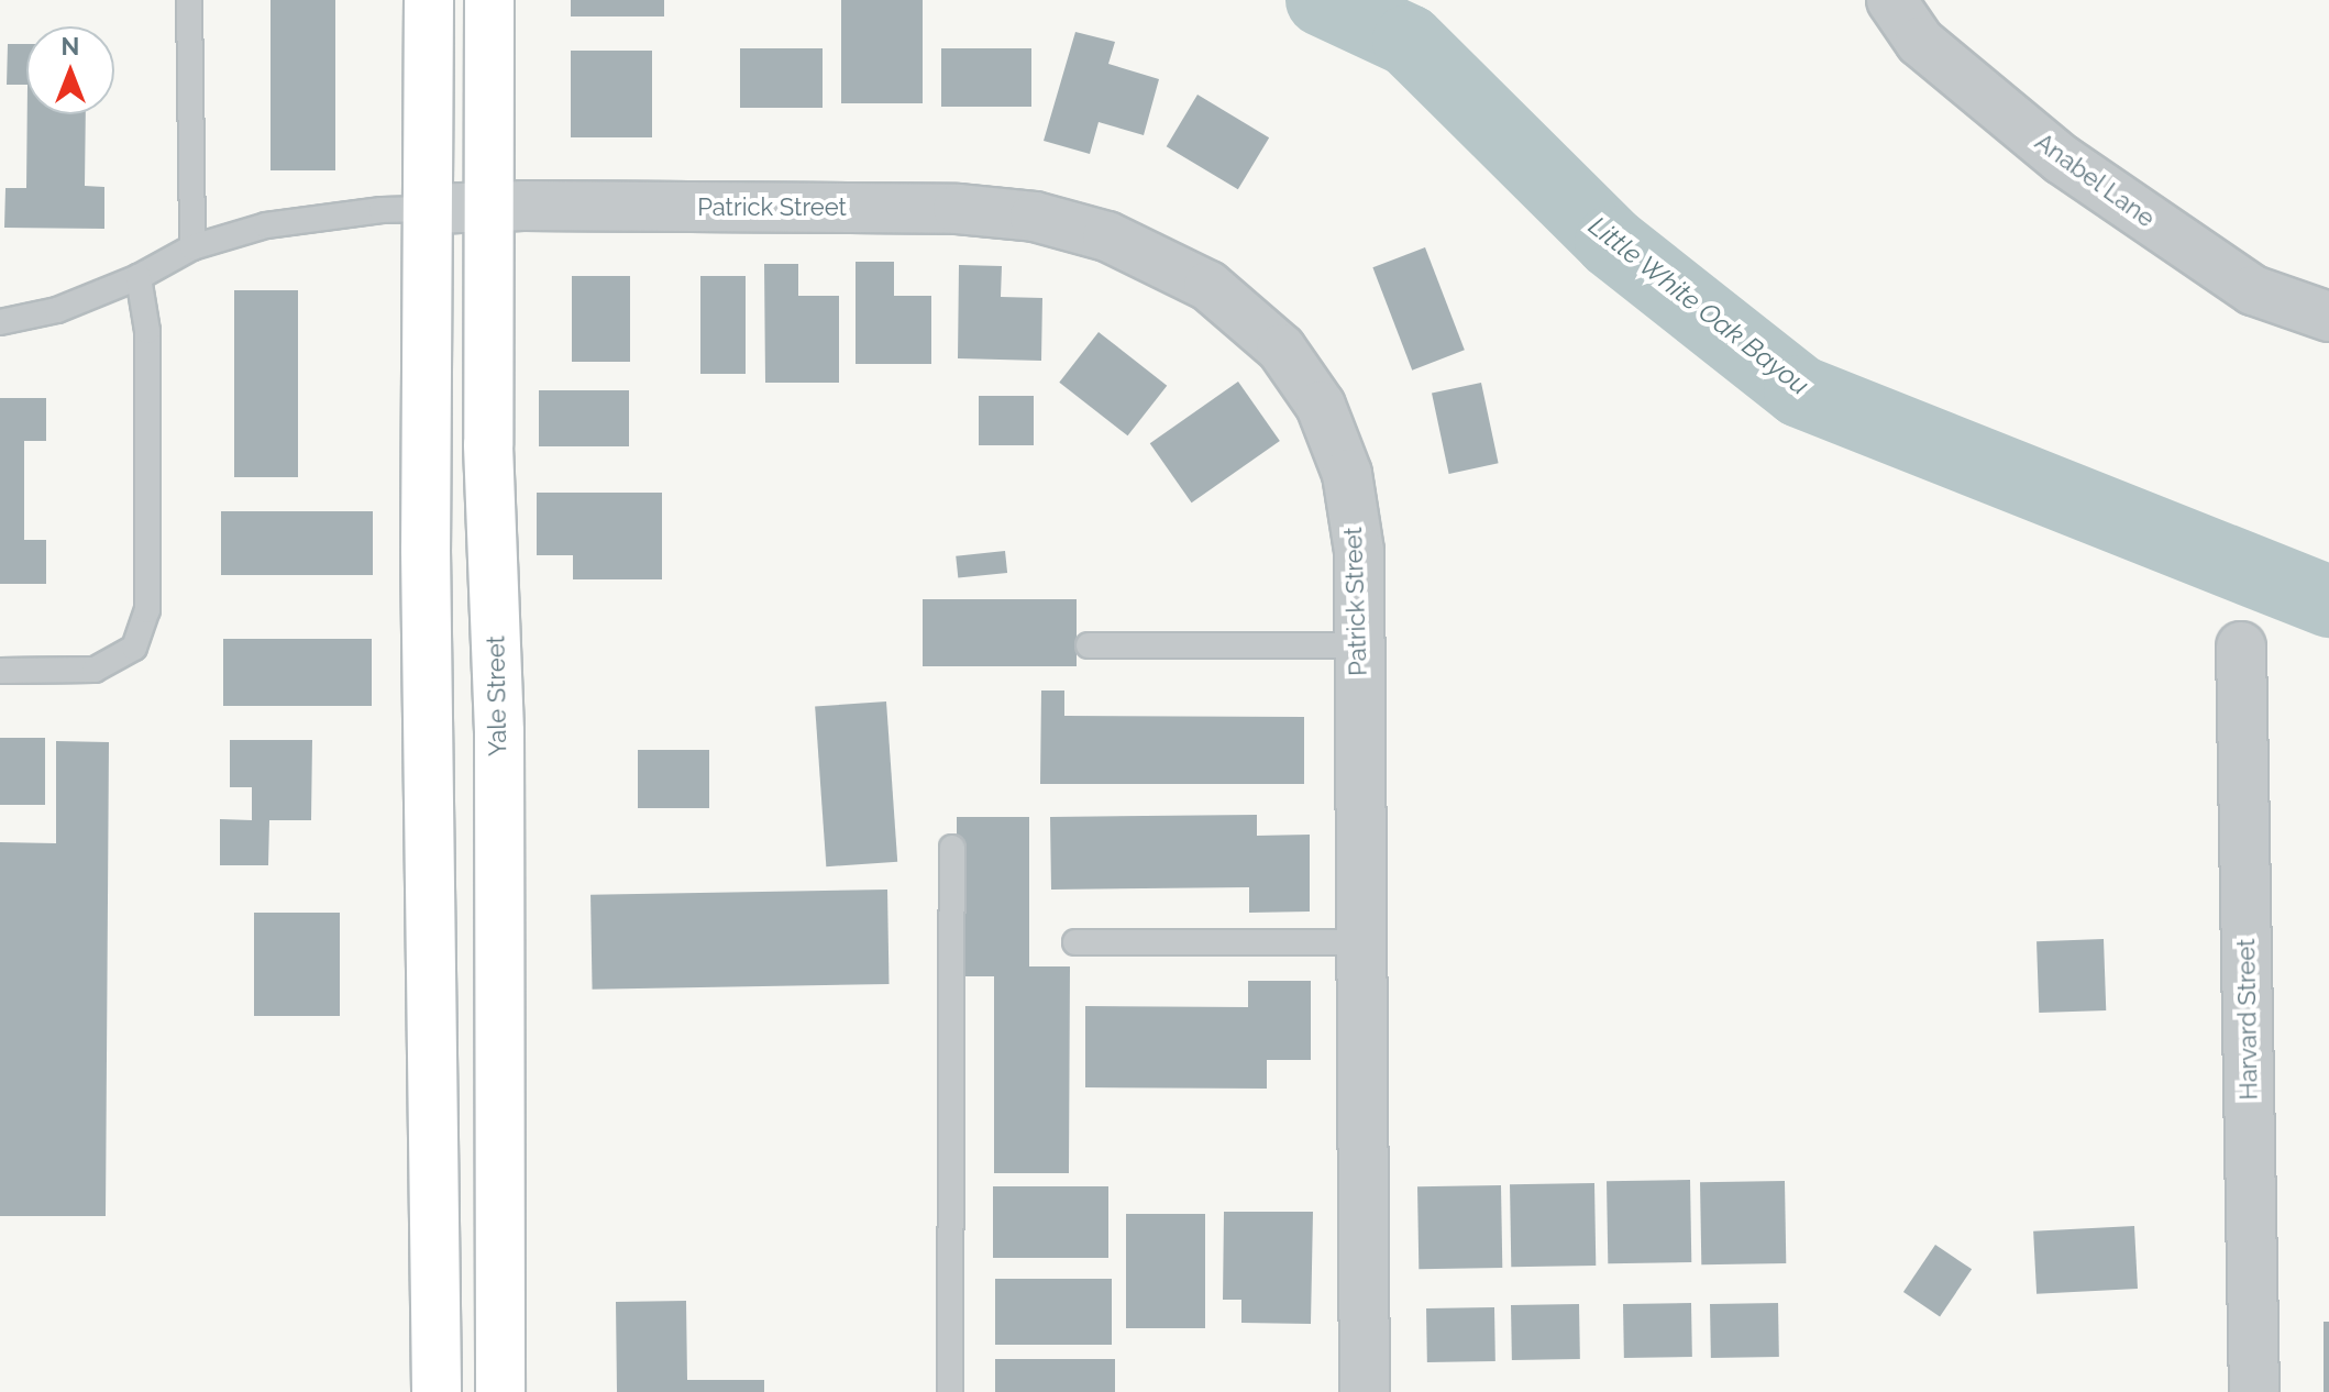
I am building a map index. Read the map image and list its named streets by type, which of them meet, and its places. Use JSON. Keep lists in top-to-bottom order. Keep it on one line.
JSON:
{"streets":{"main road":["Yale Street"],"street":["Anabel Lane","Patrick Street","Harvard Street"]},"crossings":[["Patrick Street","Yale Street"]],"water":["Little White Oak Bayou"],"north":"top"}
